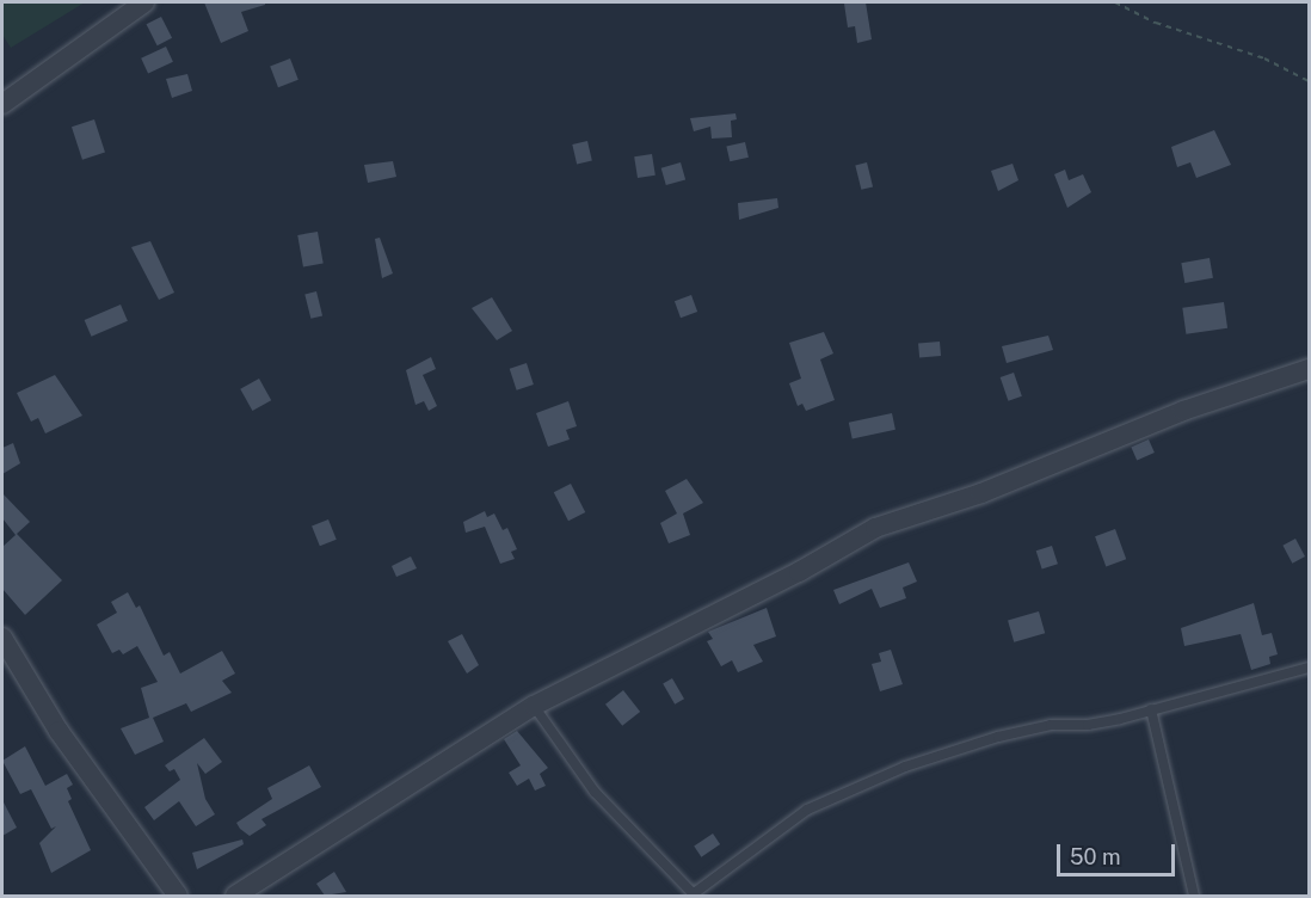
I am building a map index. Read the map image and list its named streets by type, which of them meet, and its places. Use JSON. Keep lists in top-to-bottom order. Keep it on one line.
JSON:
{"scale_bar":"50 m"}
